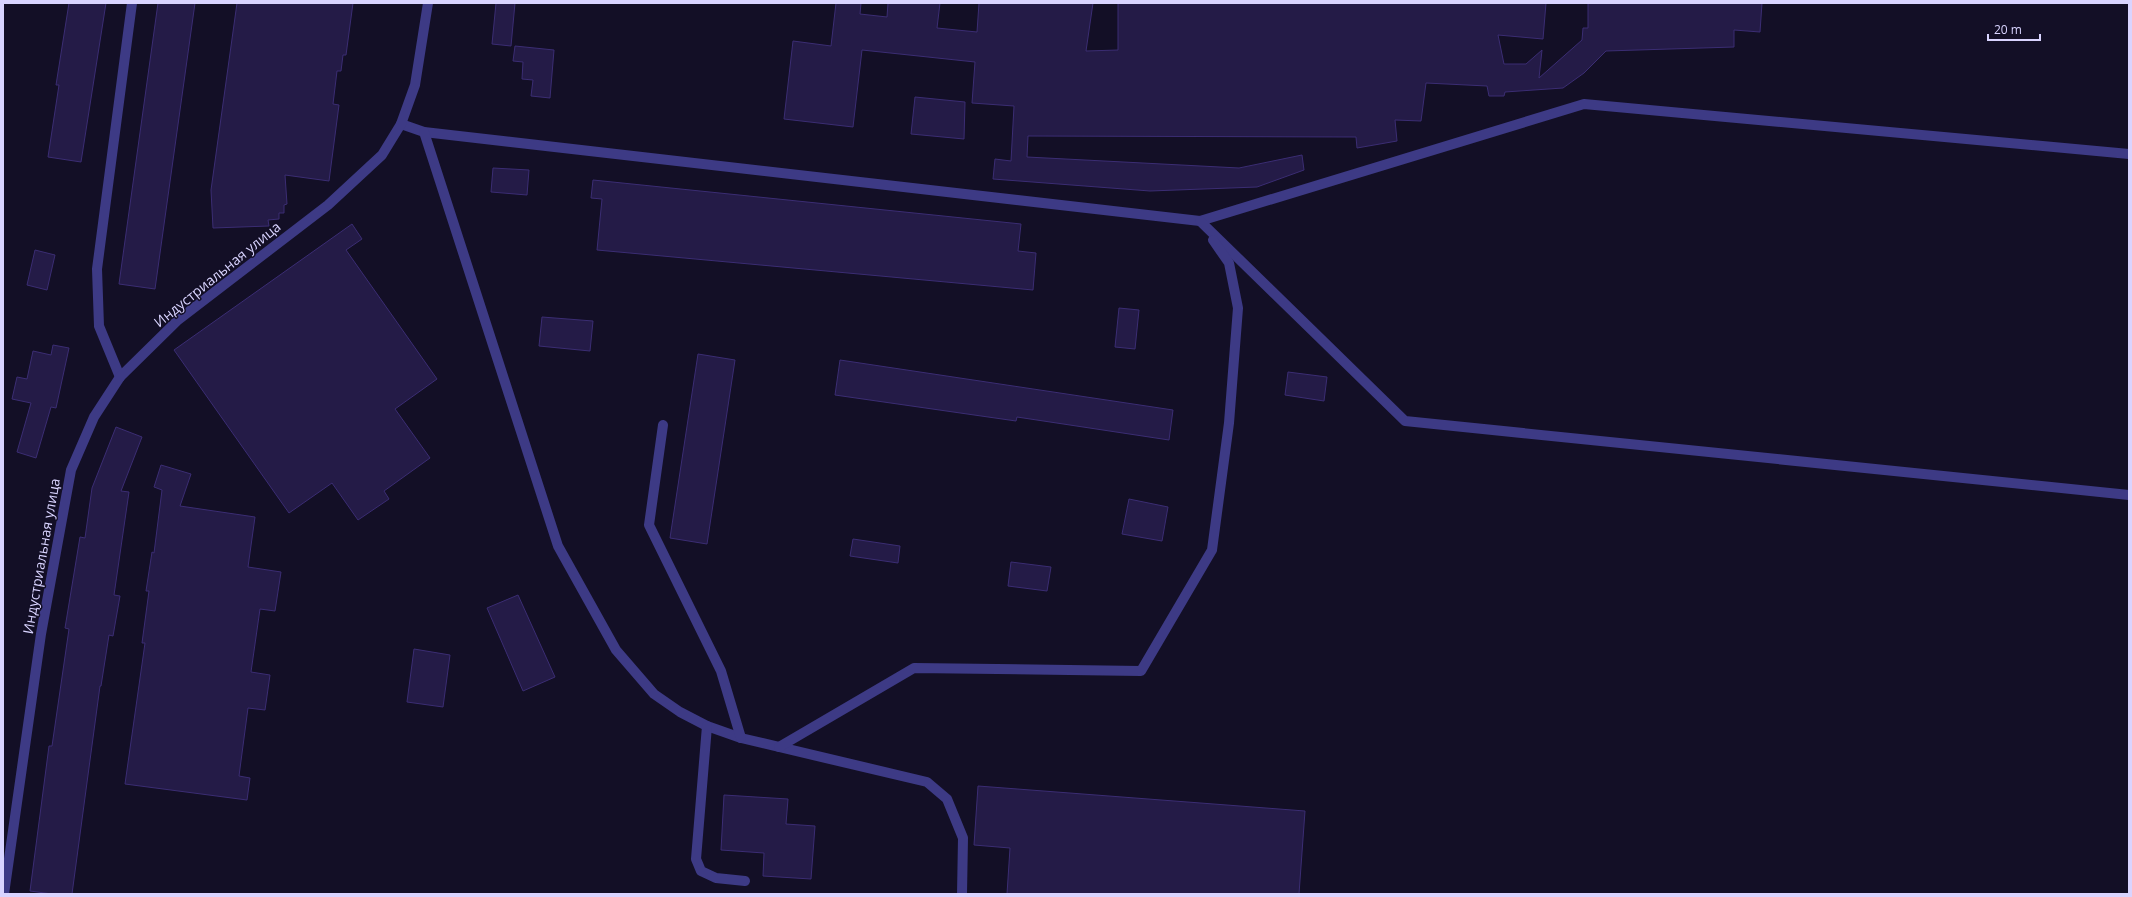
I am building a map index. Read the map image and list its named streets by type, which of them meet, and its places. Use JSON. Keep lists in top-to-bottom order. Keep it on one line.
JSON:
{"streets":{"street":["Индустриальная улица"]},"scale_bar":"20 m"}
